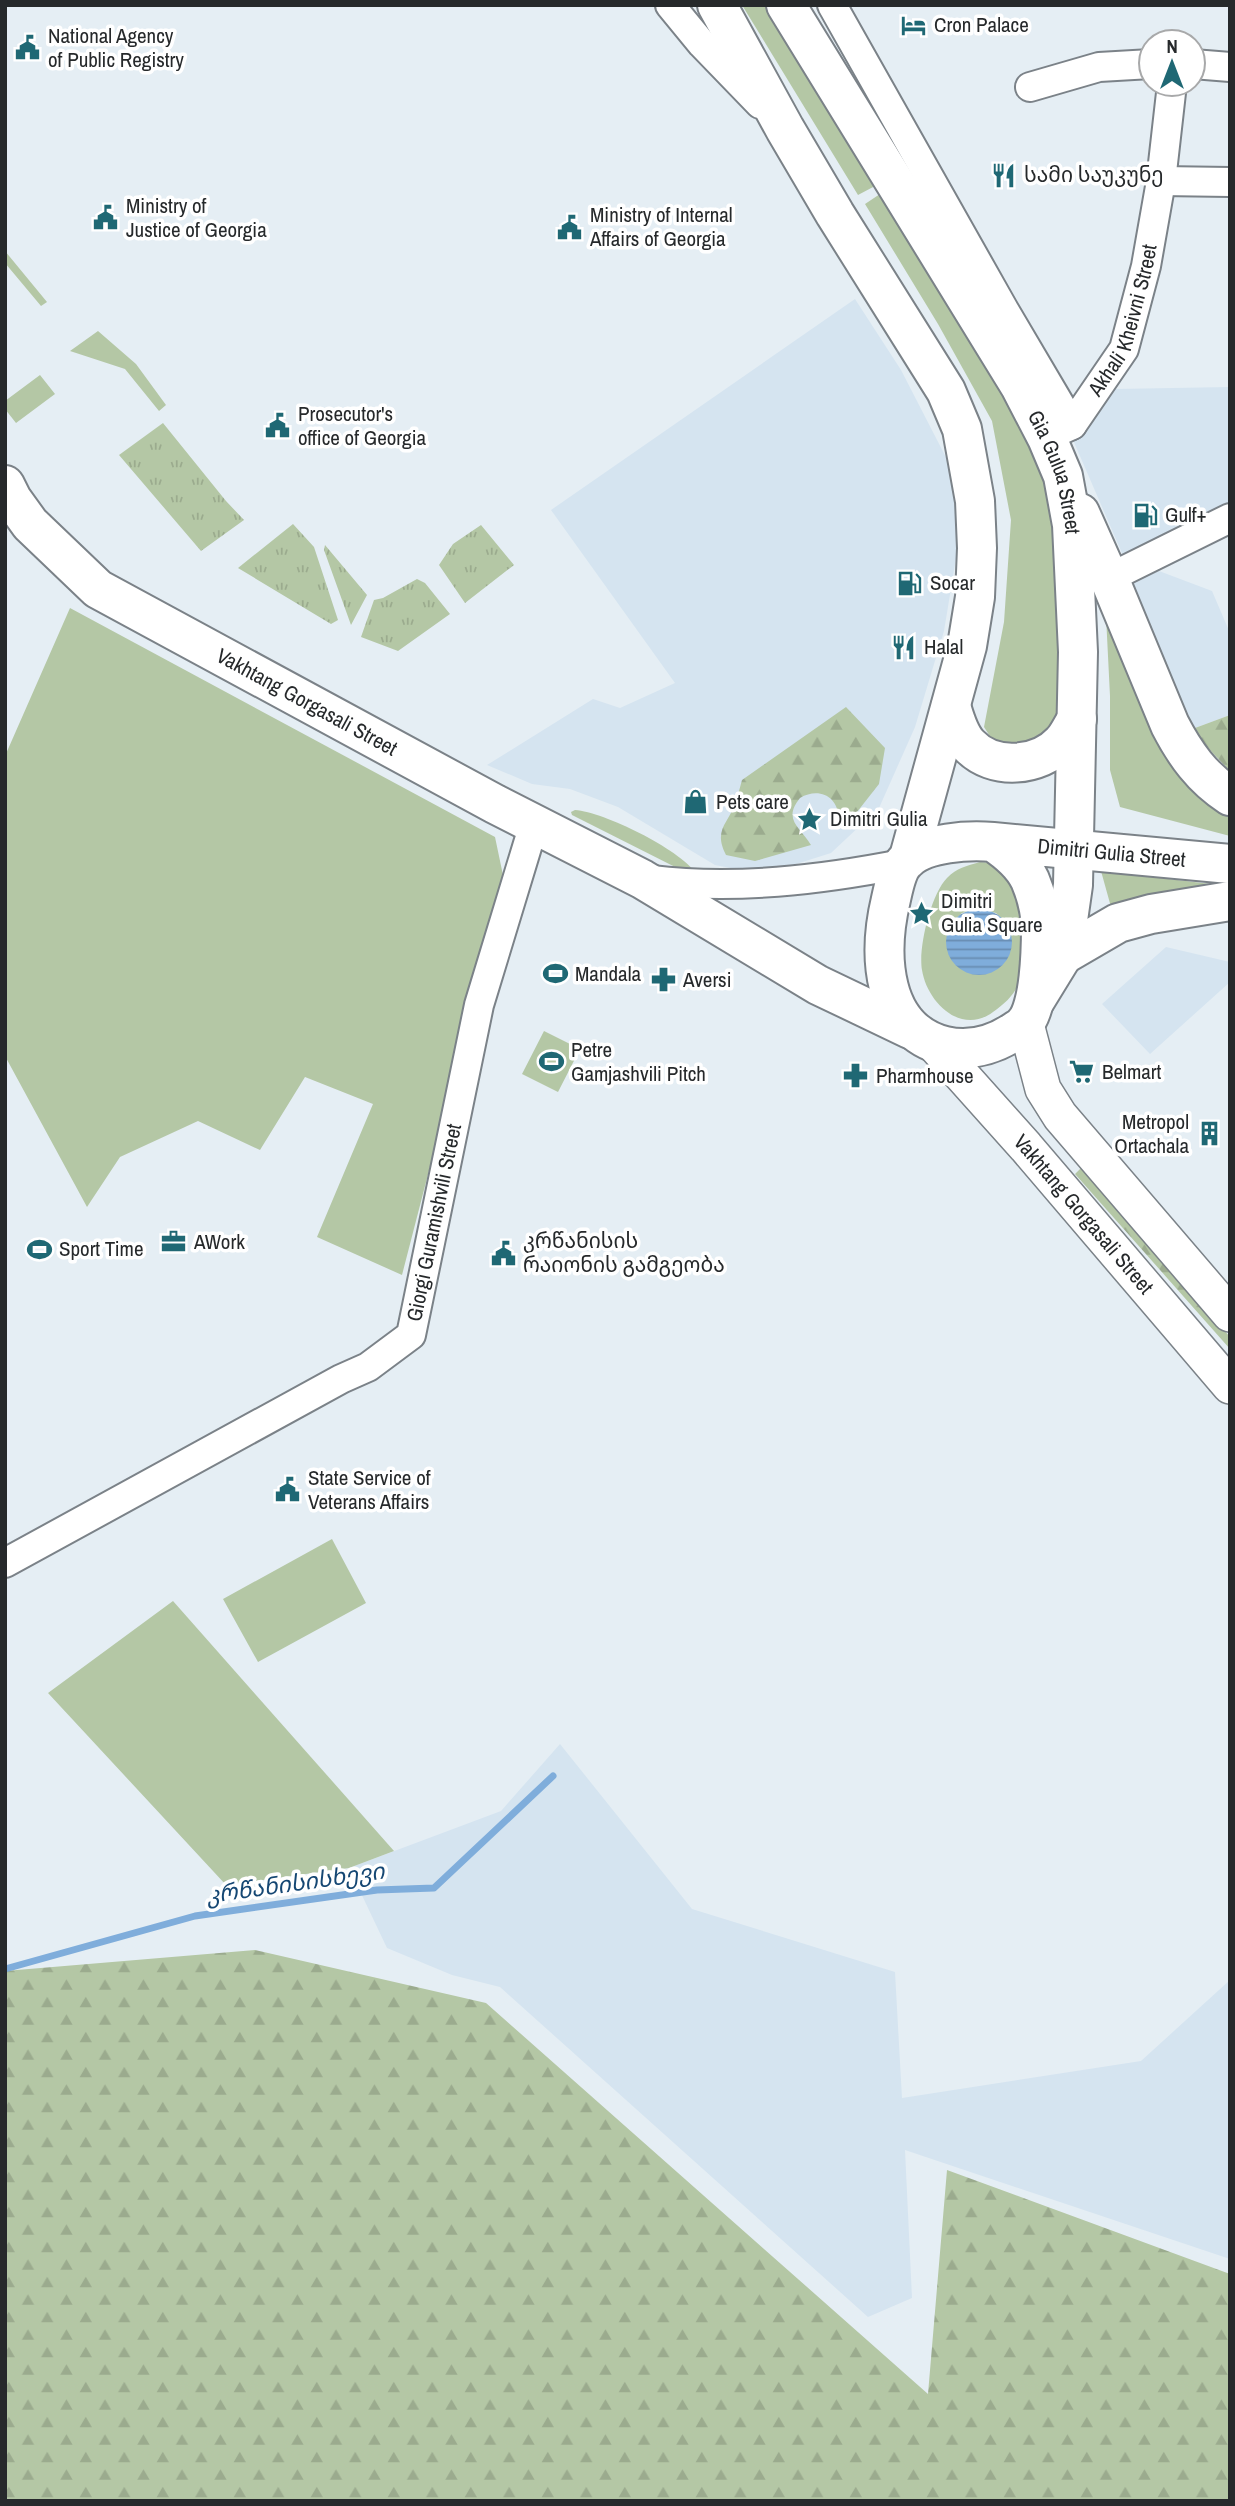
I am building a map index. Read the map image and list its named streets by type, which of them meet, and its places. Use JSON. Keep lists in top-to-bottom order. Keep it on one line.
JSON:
{"streets":{"main road":["Gia Gulua Street","Vakhtang Gorgasali Street","Dimitri Gulia Street"],"street":["Akhali Kheivni Street","Giorgi Guramishvili Street"]},"crossings":[["Akhali Kheivni Street","Gia Gulua Street"],["Gia Gulua Street","Vakhtang Gorgasali Street"],["Gia Gulua Street","Dimitri Gulia Street"],["Vakhtang Gorgasali Street","Dimitri Gulia Street"],["Vakhtang Gorgasali Street","Giorgi Guramishvili Street"]],"water":["კრწანისისხევი"],"places":{"hotel":["Cron Palace"],"public building":["National Agency of Public Registry","Ministry of Justice of Georgia","Ministry of Internal Affairs of Georgia","Prosecutor's office of Georgia","კრწანისის რაიონის გამგეობა","State Service of Veterans Affairs"],"restaurant":["სამი საუკუნე","Halal"],"fuel station":["Gulf+","Socar"],"shop":["Pets care"],"place":["Dimitri Gulia","Dimitri Gulia Square"],"sports":["Mandala","Petre Gamjashvili Pitch","Sport Time"],"pharmacy":["Aversi","Pharmhouse"],"supermarket":["Belmart"],"building":["Metropol Ortachala"],"office":["AWork"]},"north":"top"}
